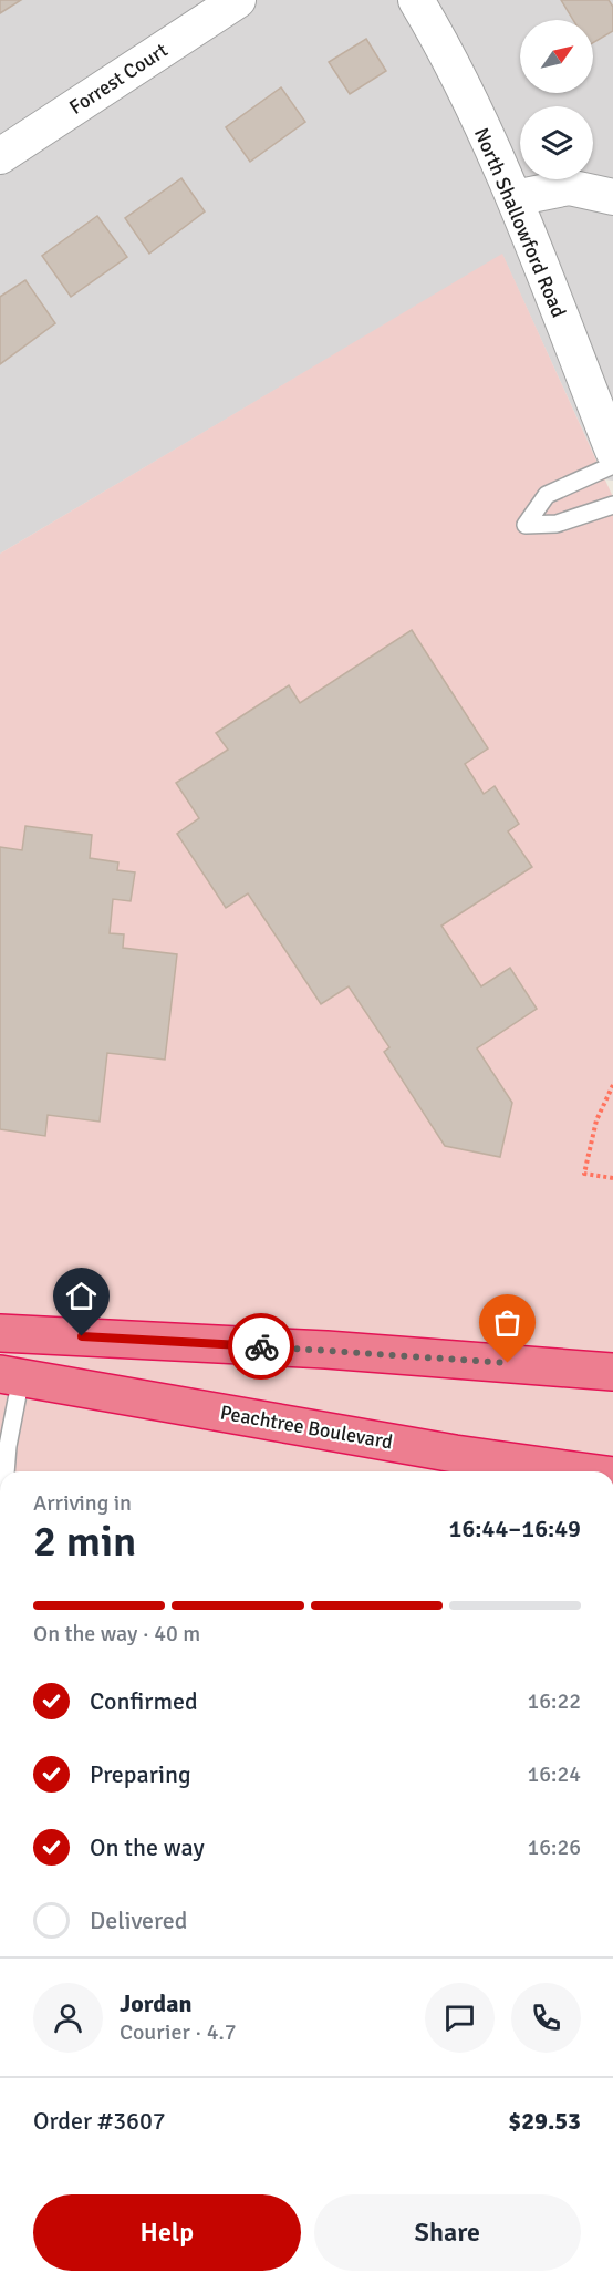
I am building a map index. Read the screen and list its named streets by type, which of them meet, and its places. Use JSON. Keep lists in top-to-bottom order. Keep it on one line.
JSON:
{"streets":{"highway":["Peachtree Boulevard"],"street":["Forrest Court","North Shallowford Road"]},"north":"top right","page":{"heading":["2 min","Arriving in","16:44–16:49"],"panel":["Jordan","Courier · 4.7","Order #3607","$29.53"],"bar":"On the way · 40 m","list":[["Confirmed","16:22"],["Preparing","16:24"],["On the way","16:26"],"Delivered"],"buttons":["Help","Share"]}}
